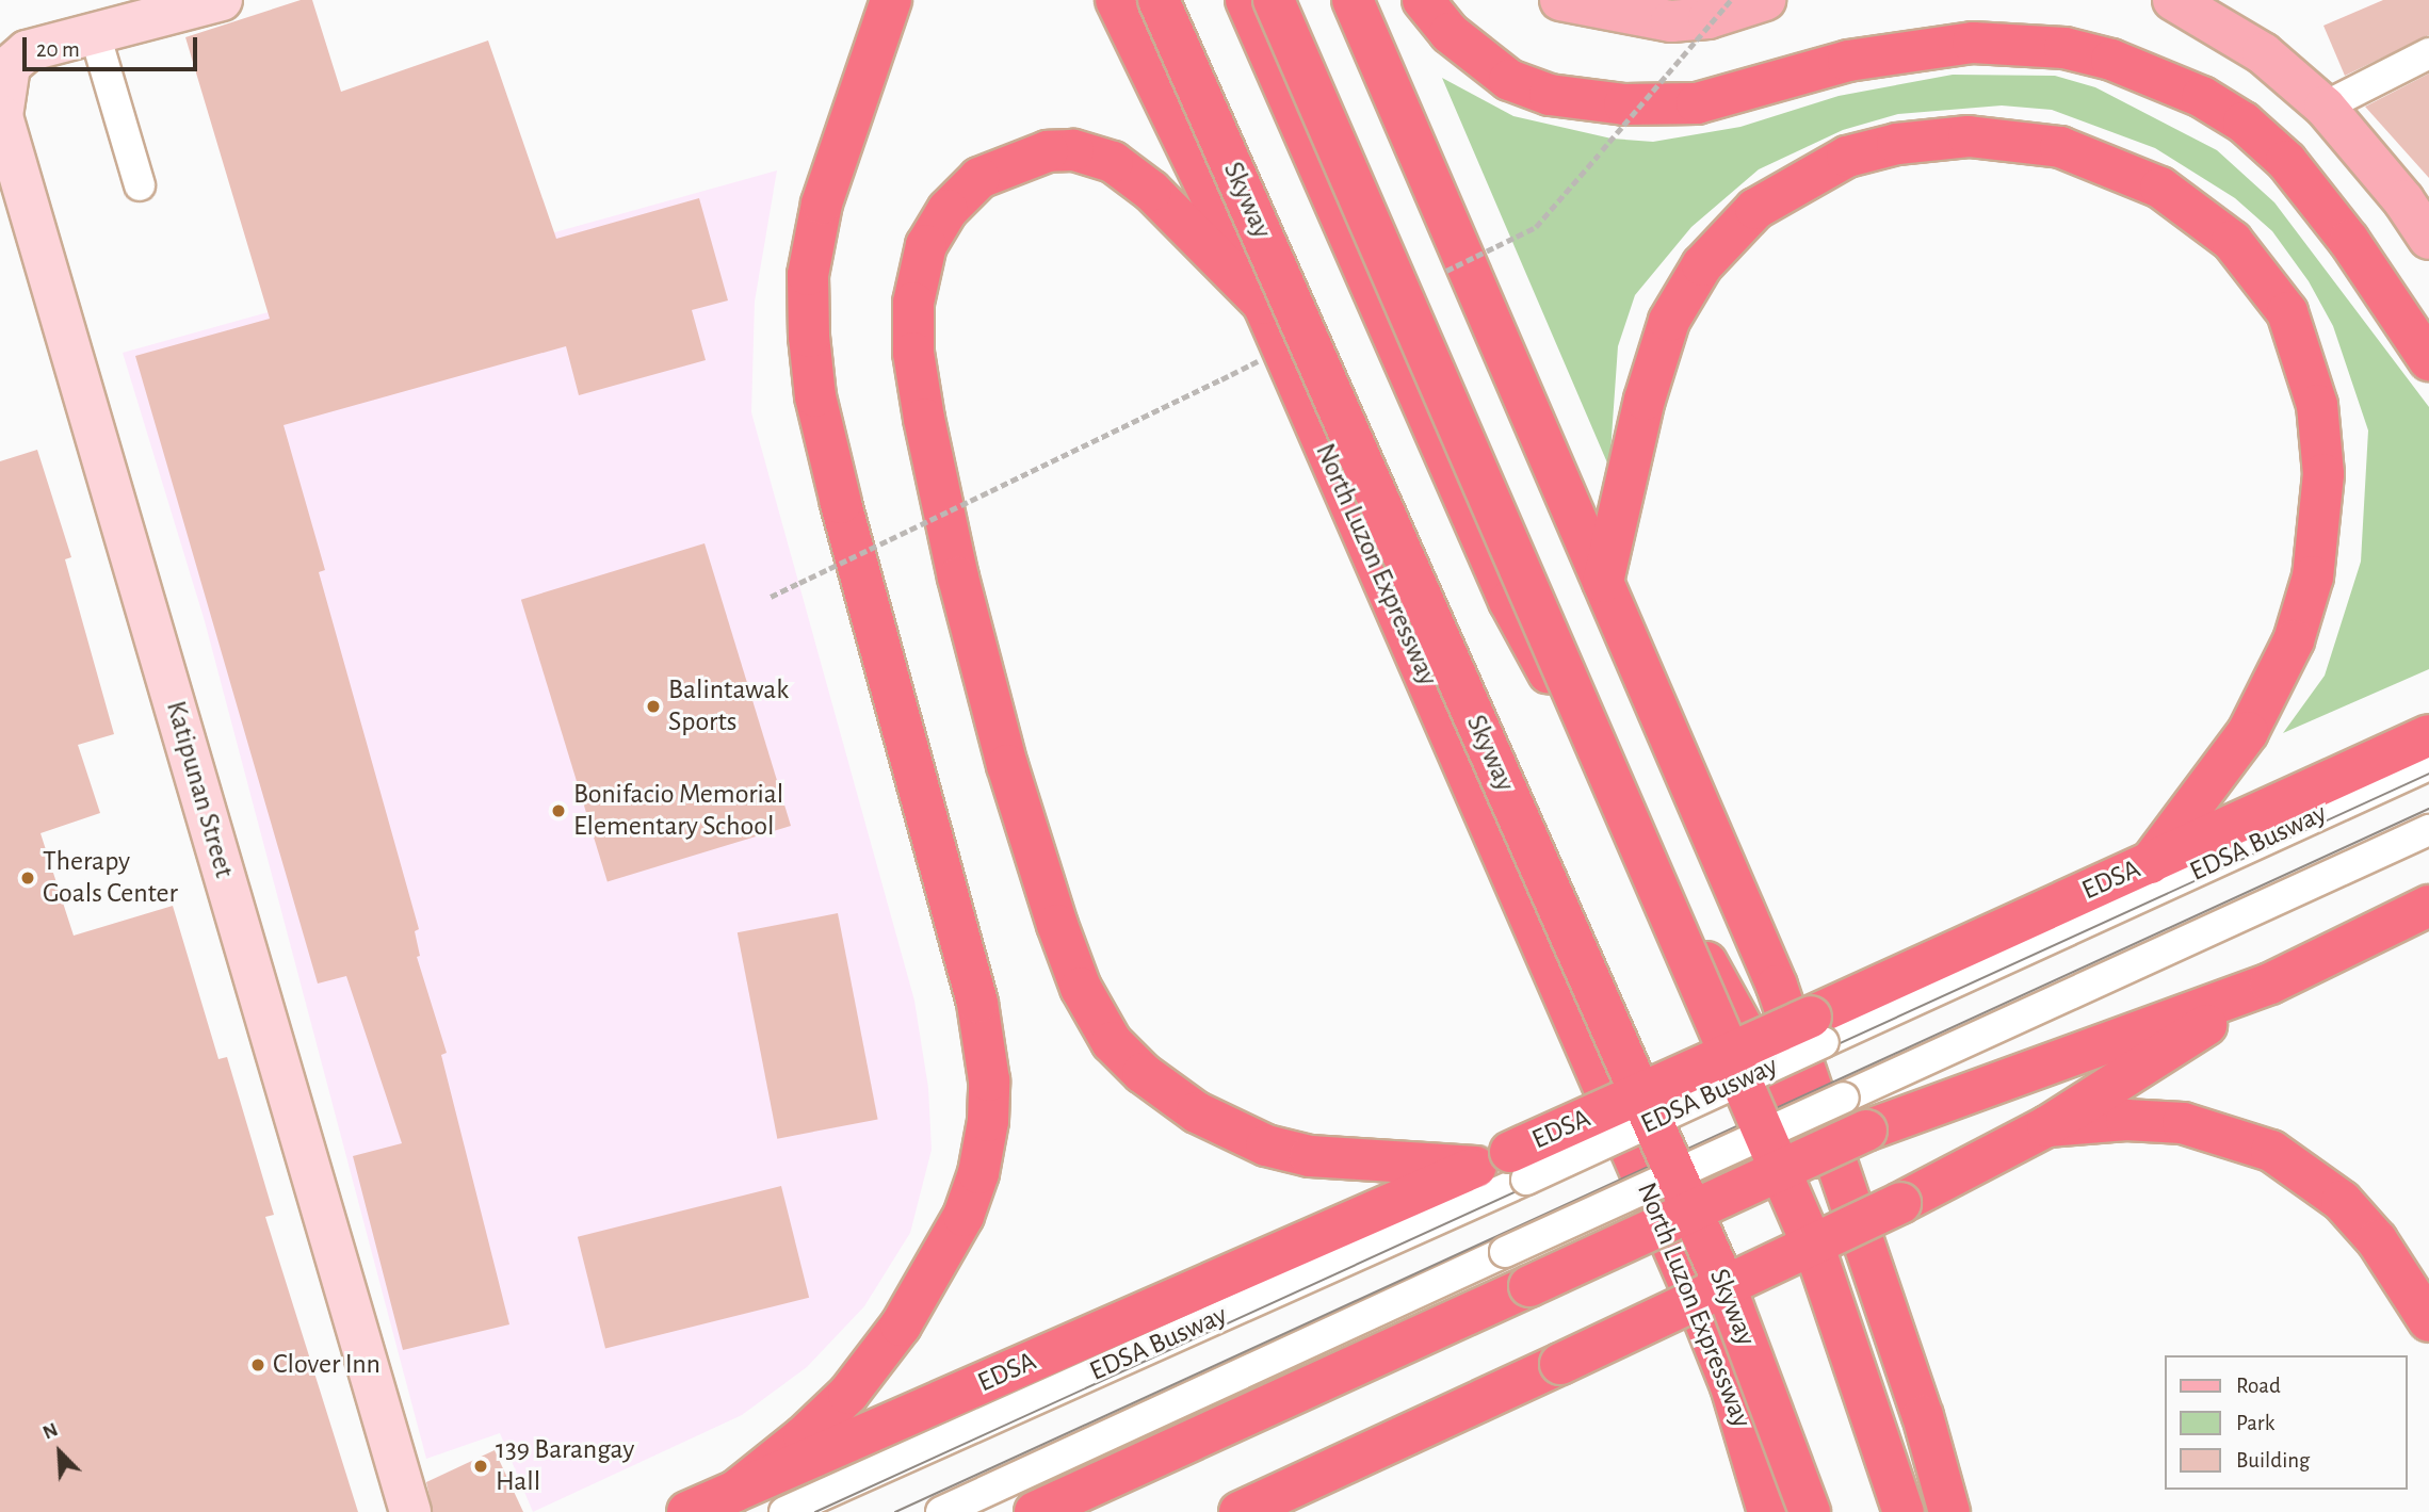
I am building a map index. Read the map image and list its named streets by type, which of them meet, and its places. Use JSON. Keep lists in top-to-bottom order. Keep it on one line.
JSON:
{"streets":{"highway":["Skyway","North Luzon Expressway","EDSA"],"street":["Katipunan Street"],"lane":["EDSA Busway"]},"crossings":[["EDSA Busway","EDSA"]],"places":["Balintawak Sports","Bonifacio Memorial Elementary School","Therapy Goals Center","Clover Inn","139 Barangay Hall"],"legend":["Road","Park","Building"],"scale_bar":"20 m","north":"top left"}
